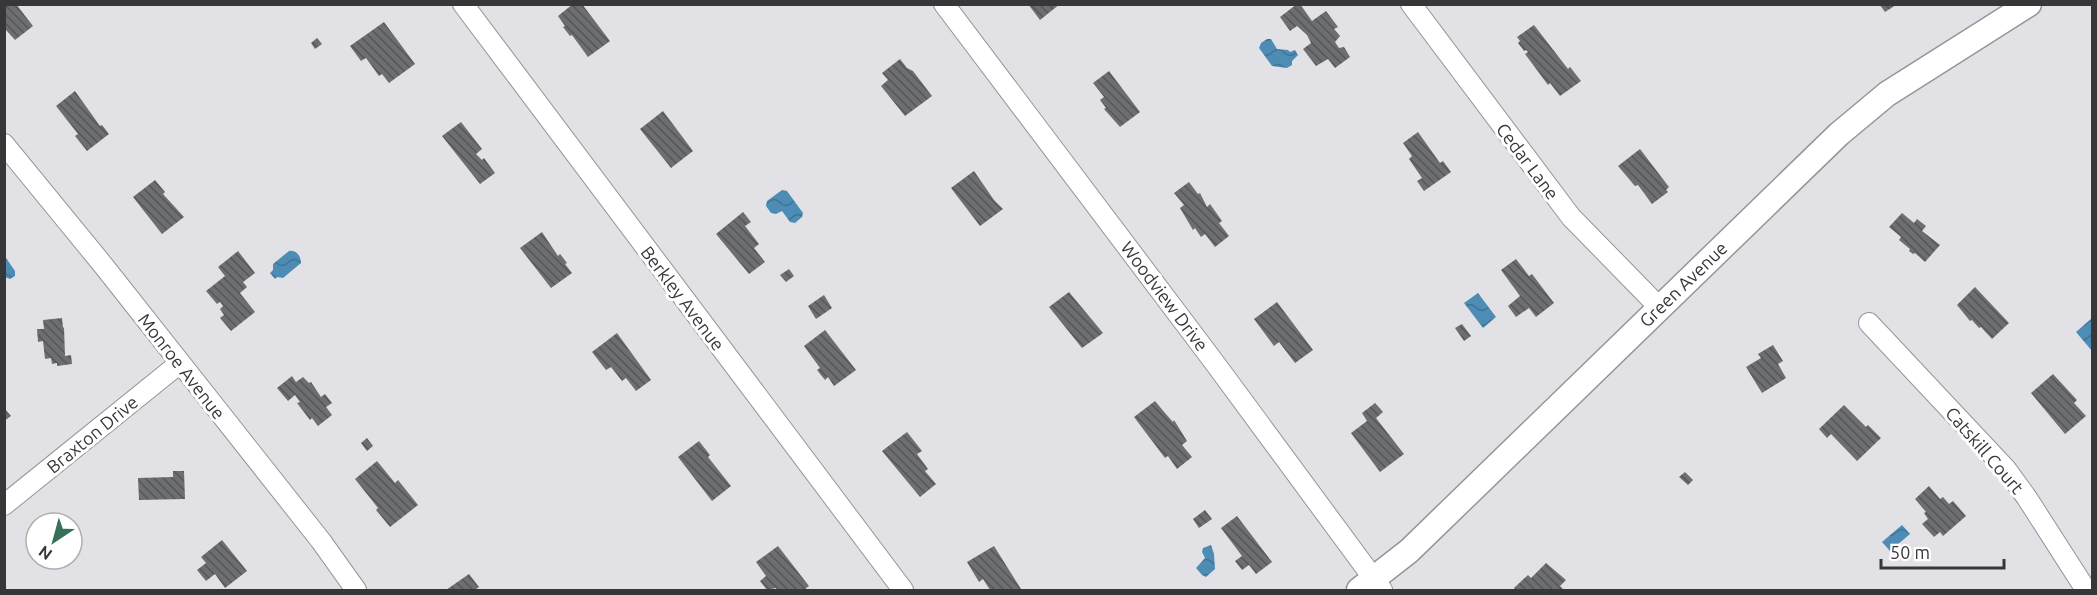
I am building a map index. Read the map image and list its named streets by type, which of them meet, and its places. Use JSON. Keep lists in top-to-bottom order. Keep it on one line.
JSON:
{"streets":{"street":["Cedar Lane","Green Avenue","Woodview Drive","Berkley Avenue","Monroe Avenue","Braxton Drive","Catskill Court"]},"crossings":[["Cedar Lane","Green Avenue"],["Green Avenue","Woodview Drive"],["Monroe Avenue","Braxton Drive"]],"scale_bar":"50 m","north":"bottom left"}
